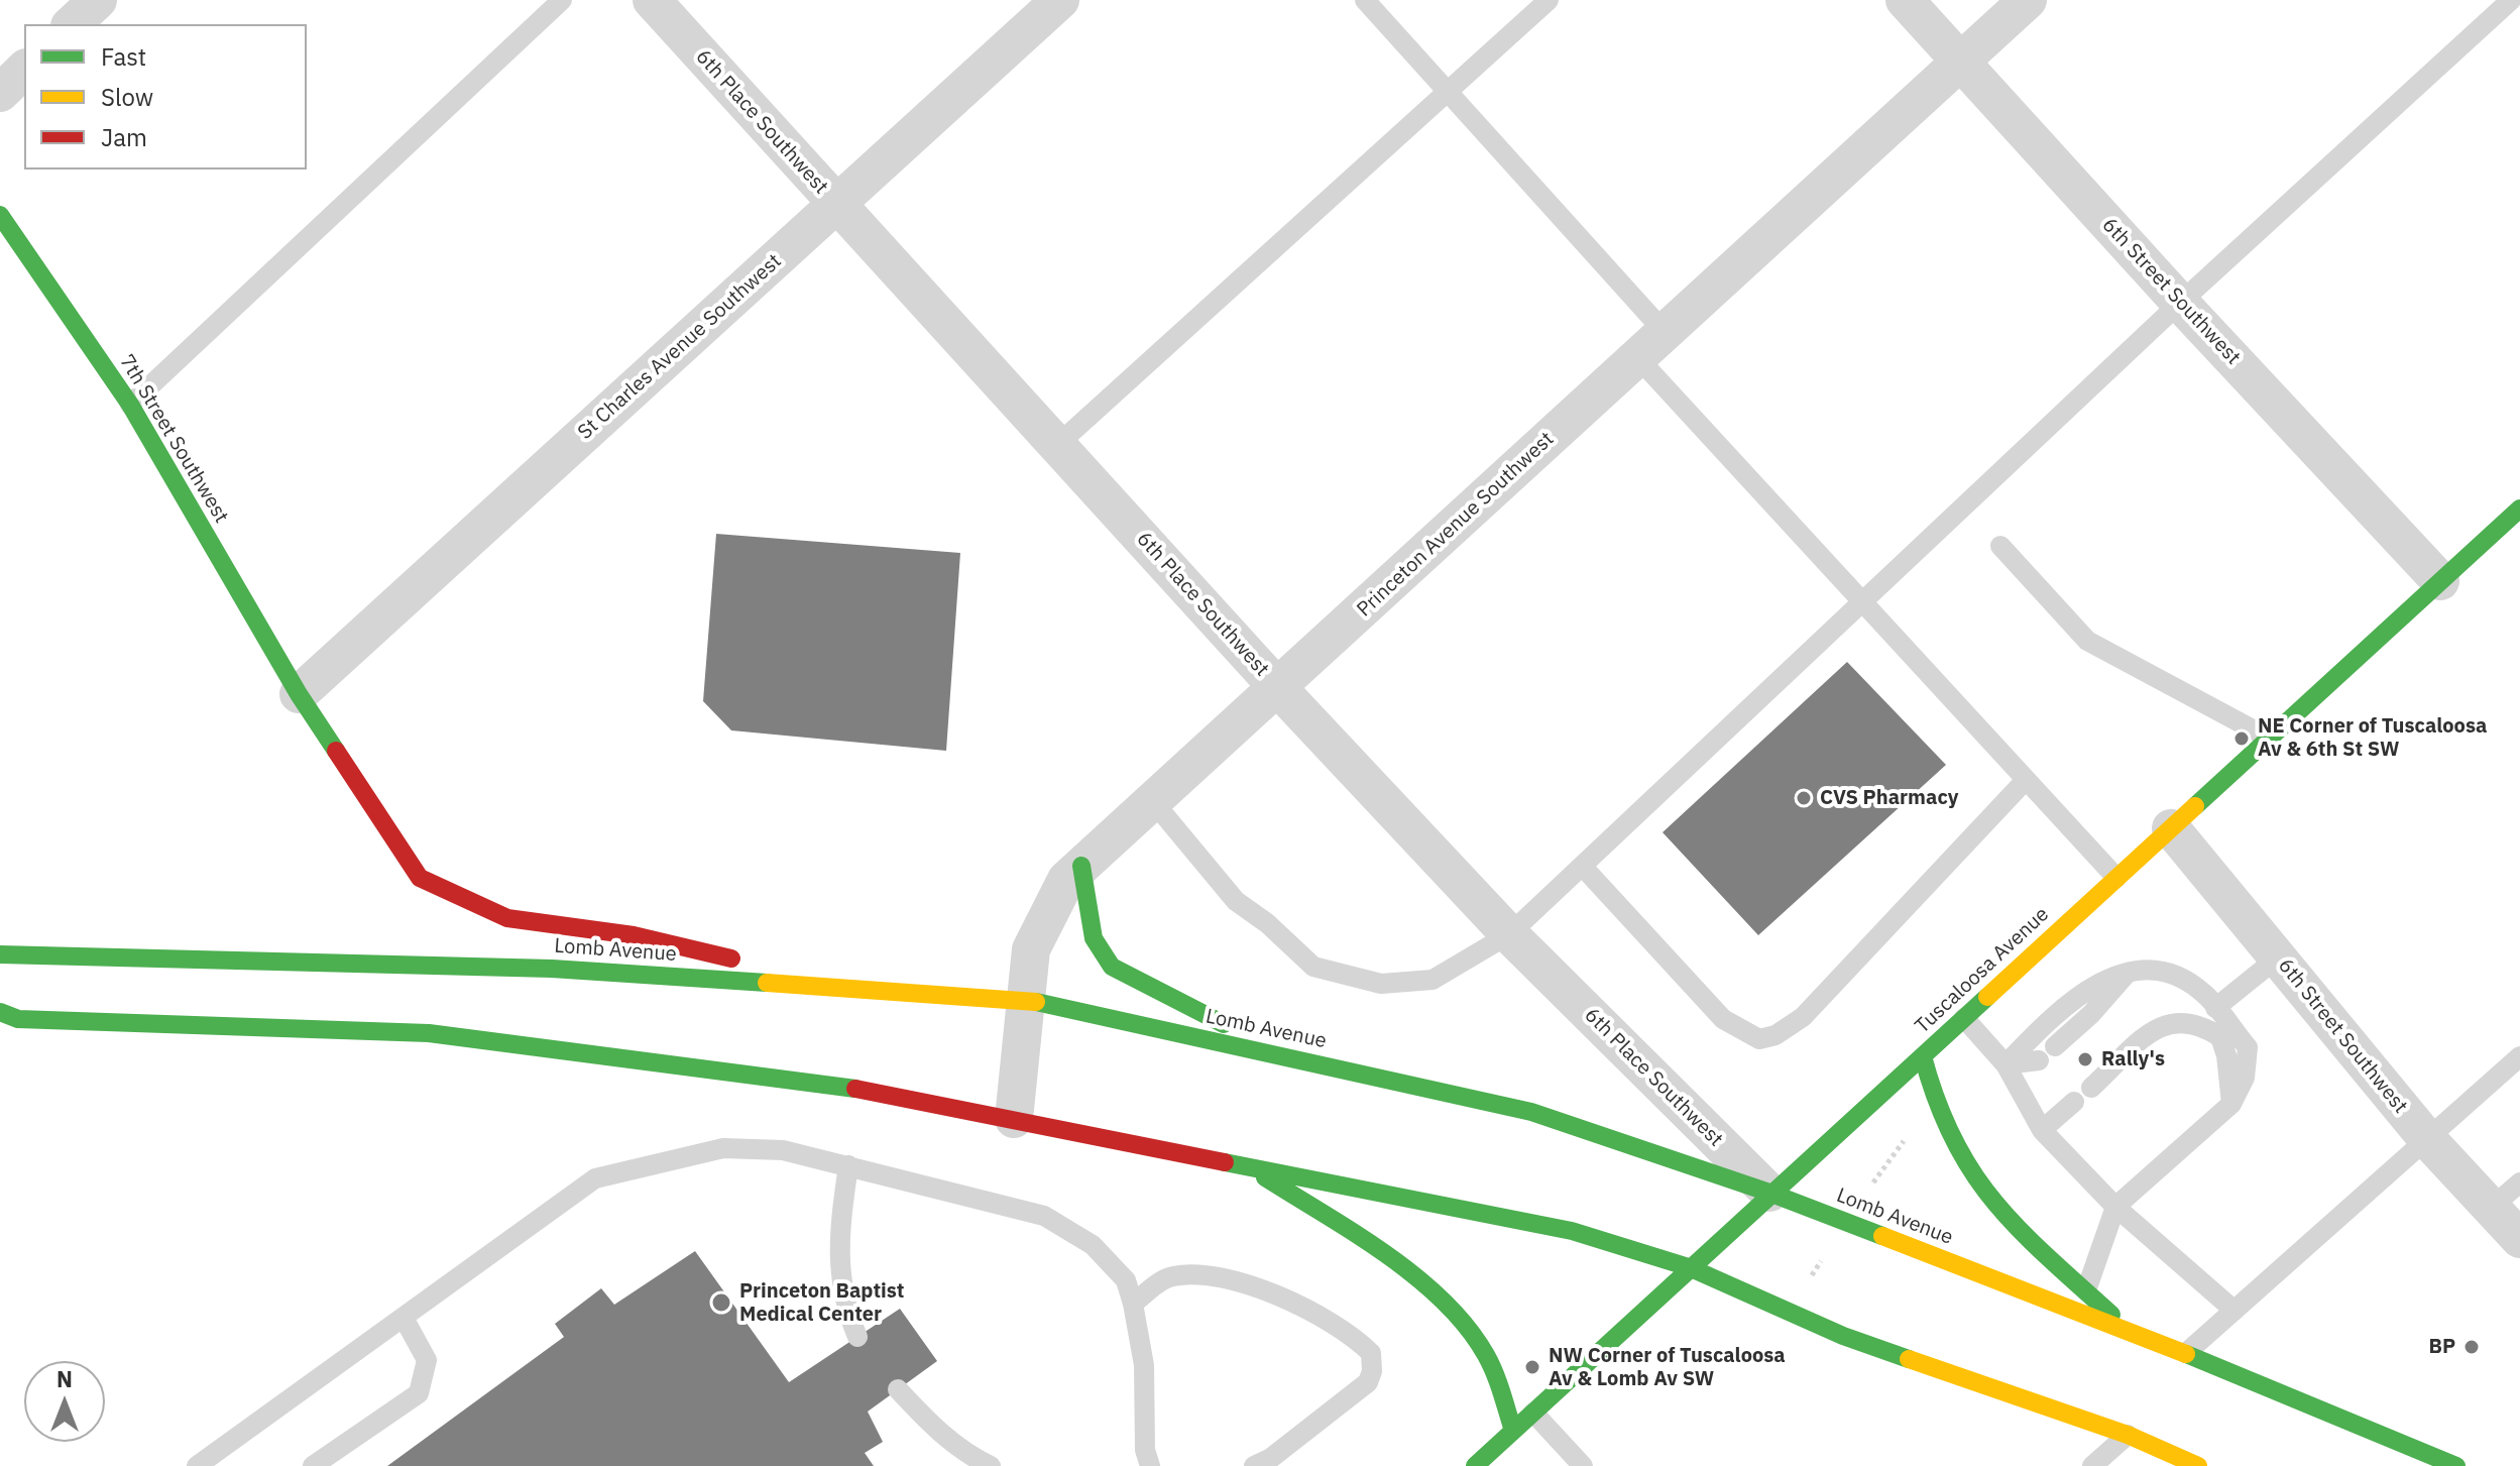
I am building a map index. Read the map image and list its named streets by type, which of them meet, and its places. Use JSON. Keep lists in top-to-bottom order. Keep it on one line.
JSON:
{"streets":{"main road":["7th Street Southwest","Lomb Avenue","Tuscaloosa Avenue"],"street":["6th Place Southwest","6th Street Southwest","St Charles Avenue Southwest","Princeton Avenue Southwest"]},"crossings":[["6th Place Southwest","St Charles Avenue Southwest"],["6th Place Southwest","Princeton Avenue Southwest"],["6th Place Southwest","Lomb Avenue"],["6th Place Southwest","Tuscaloosa Avenue"],["6th Street Southwest","Princeton Avenue Southwest"],["6th Street Southwest","Tuscaloosa Avenue"],["St Charles Avenue Southwest","7th Street Southwest"],["7th Street Southwest","Lomb Avenue"],["Princeton Avenue Southwest","Lomb Avenue"],["Lomb Avenue","Tuscaloosa Avenue"]],"places":["NE Corner of Tuscaloosa Av & 6th St SW","CVS Pharmacy","Rally's","Princeton Baptist Medical Center","BP","NW Corner of Tuscaloosa Av & Lomb Av SW"],"legend":["Fast","Slow","Jam"],"north":"top"}
